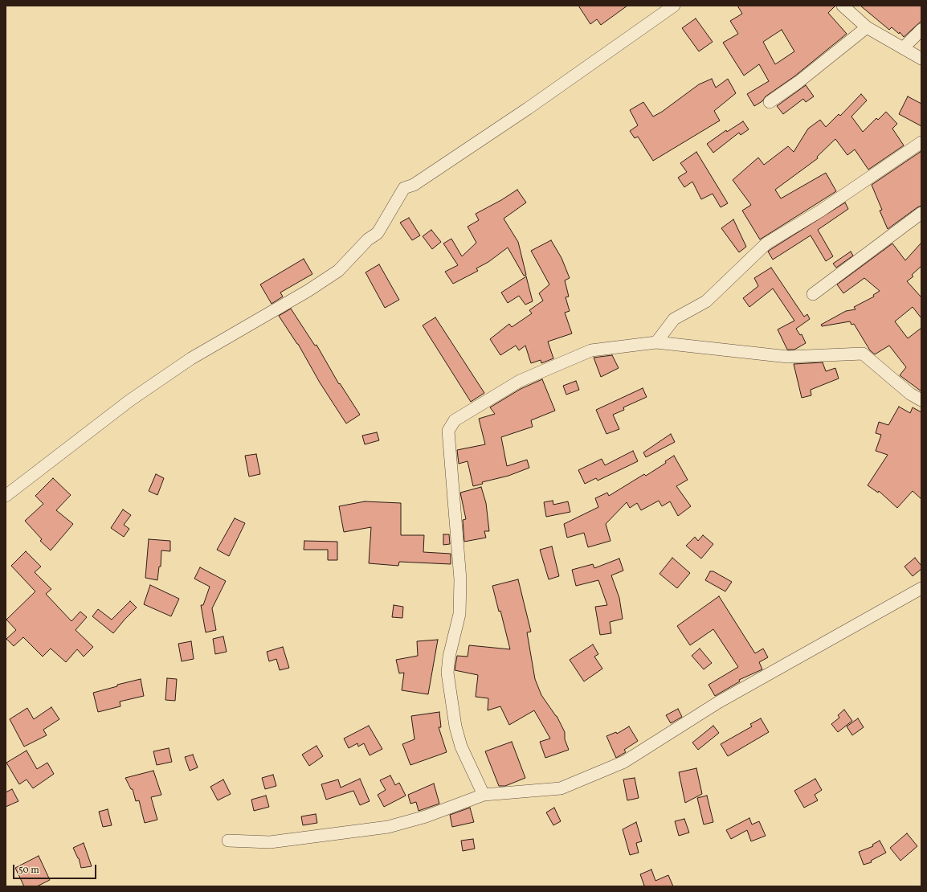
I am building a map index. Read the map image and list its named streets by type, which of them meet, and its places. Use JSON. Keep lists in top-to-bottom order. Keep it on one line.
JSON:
{"scale_bar":"50 m"}
